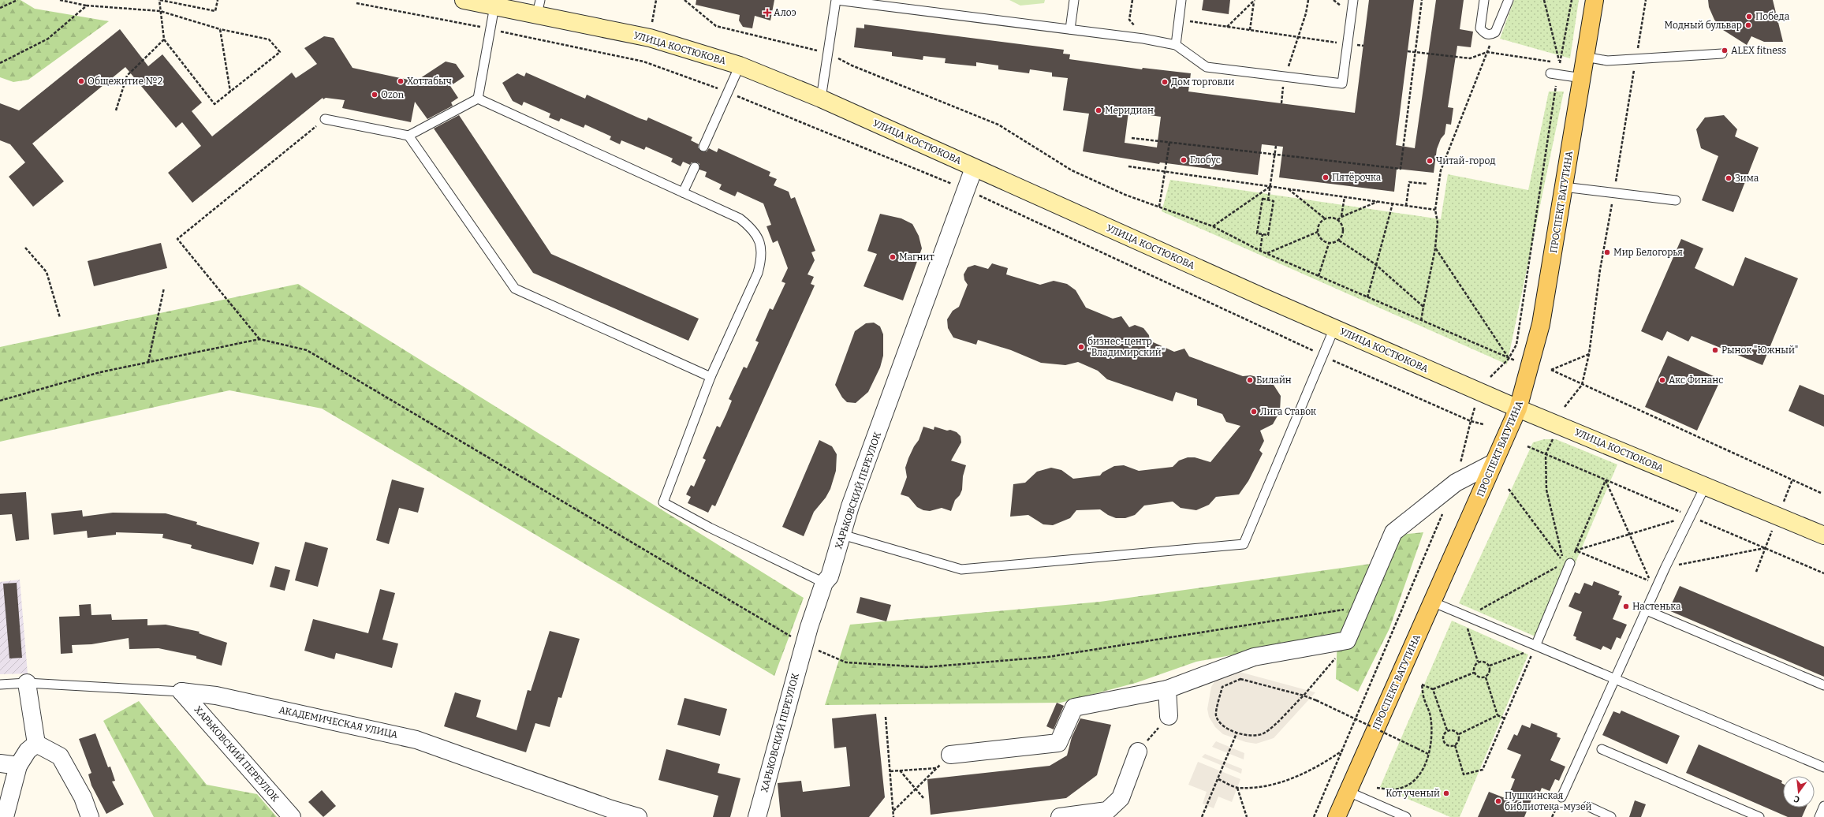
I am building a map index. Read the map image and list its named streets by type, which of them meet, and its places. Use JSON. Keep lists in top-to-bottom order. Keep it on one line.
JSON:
{"streets":{"main road":["УЛИЦА КОСТЮКОВА","ПРОСПЕКТ ВАТУТИНА"],"street":["ХАРЬКОВСКИЙ ПЕРЕУЛОК","АКАДЕМИЧЕСКАЯ УЛИЦА"]},"crossings":[["УЛИЦА КОСТЮКОВА","ПРОСПЕКТ ВАТУТИНА"],["УЛИЦА КОСТЮКОВА","ХАРЬКОВСКИЙ ПЕРЕУЛОК"],["ХАРЬКОВСКИЙ ПЕРЕУЛОК","АКАДЕМИЧЕСКАЯ УЛИЦА"]],"places":{"health":["Алоэ"],"other":["Победа","Модный бульвар","ALEX fitness","Общежитие №2","Хоттабыч","Дом торговли","Ozon","Меридиан","Глобус","Читай-город","Пятёрочка","Зима","Мир Белогорья","Магнит","бизнес-центр \"Владимирский\"","Рынок \"Южный\"","Билайн","Акс Финанс","Лига Ставок","Настенька","Кот ученый","Пушкинская библиотека-музей"]},"north":"bottom"}
